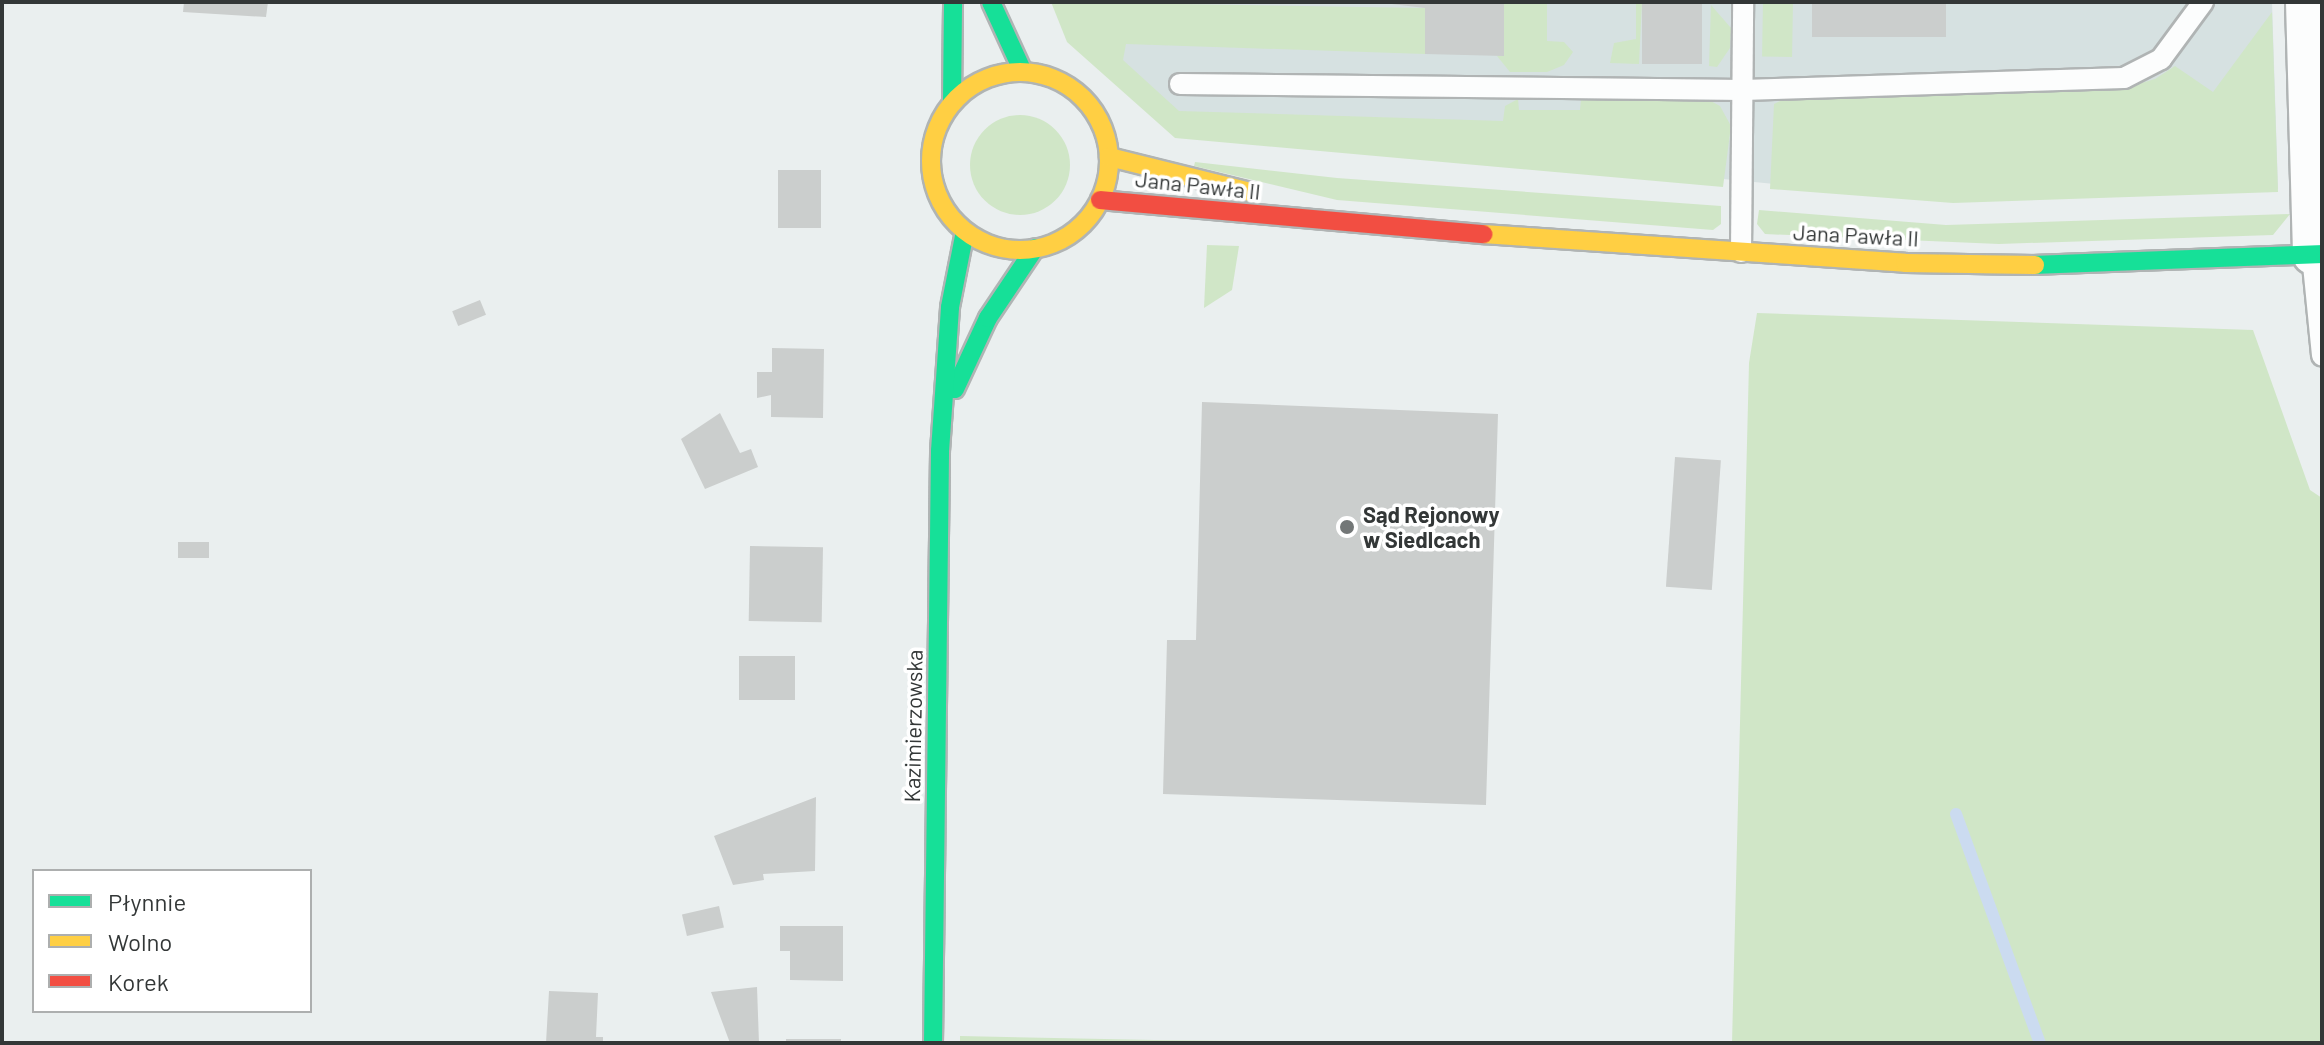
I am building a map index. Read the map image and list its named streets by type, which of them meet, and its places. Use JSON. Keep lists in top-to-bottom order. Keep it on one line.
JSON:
{"streets":{"main road":["Jana Pawła II","Kazimierzowska"]},"crossings":[["Jana Pawła II","Kazimierzowska"]],"places":["Sąd Rejonowy w Siedlcach"],"legend":["Płynnie","Wolno","Korek"]}
